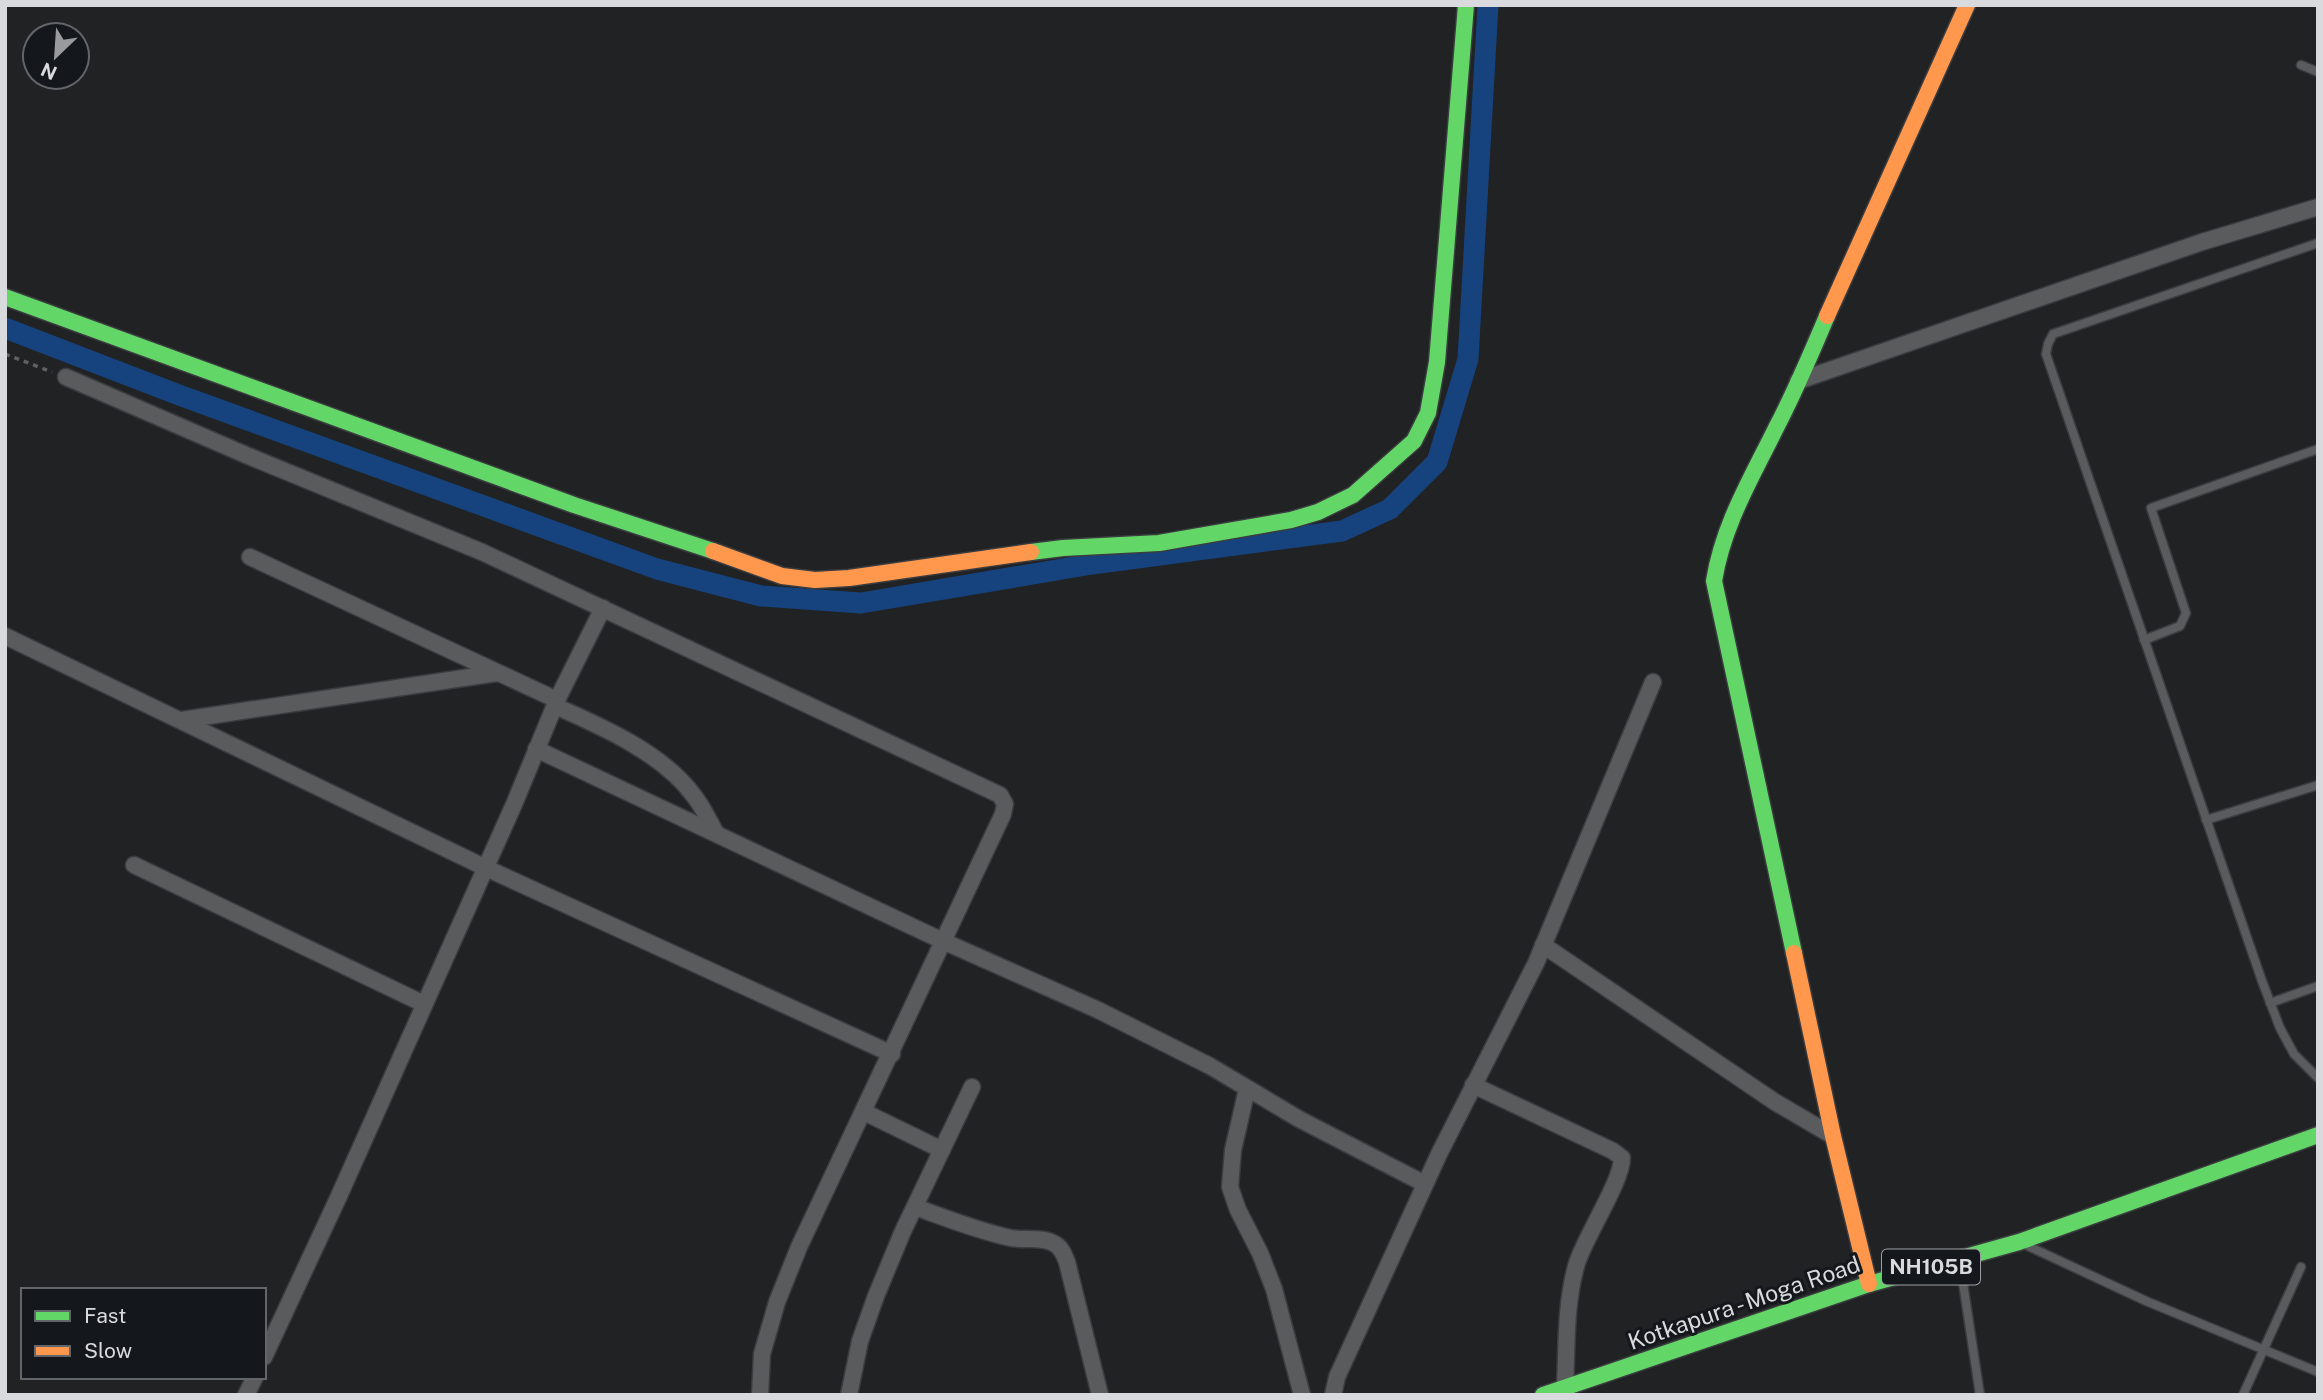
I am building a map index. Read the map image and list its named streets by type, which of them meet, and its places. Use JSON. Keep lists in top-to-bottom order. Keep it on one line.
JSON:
{"streets":{"main road":["NH105B","Kotkapura - Moga Road"]},"legend":["Fast","Slow"],"north":"bottom left"}
